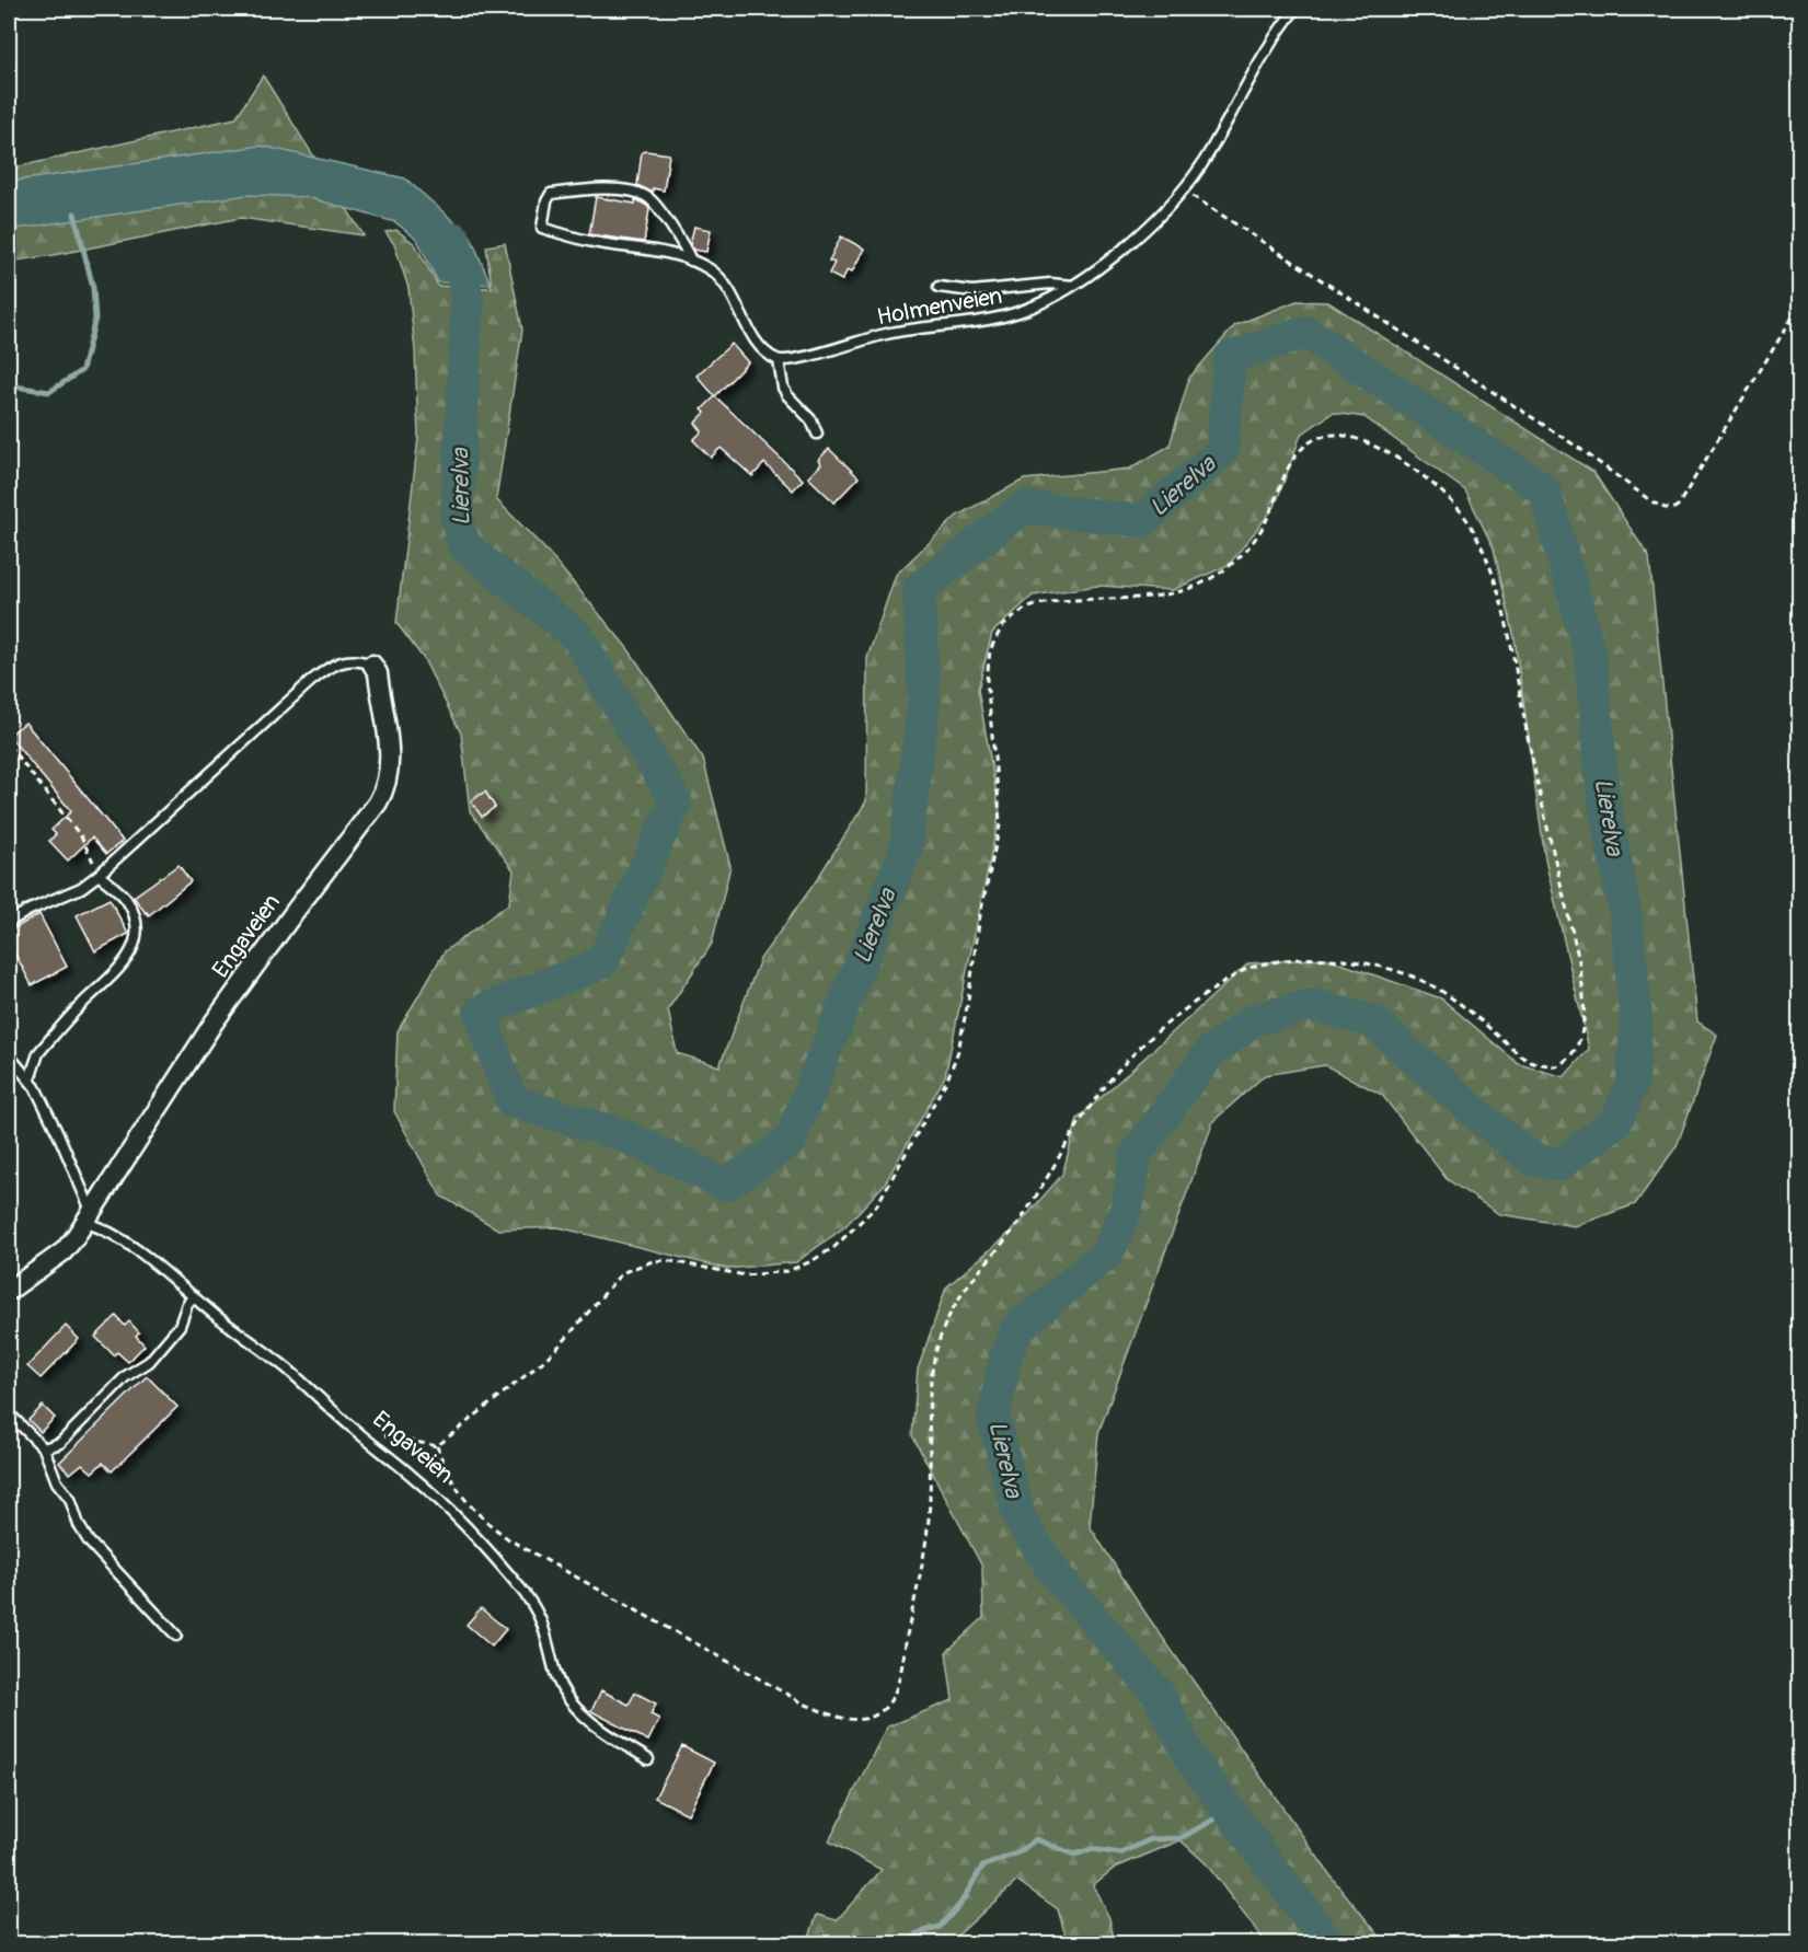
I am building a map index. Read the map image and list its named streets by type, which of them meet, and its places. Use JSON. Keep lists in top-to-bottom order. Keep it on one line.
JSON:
{"streets":{"street":["Engaveien"],"lane":["Holmenveien"]},"water":["Lierelva"]}
